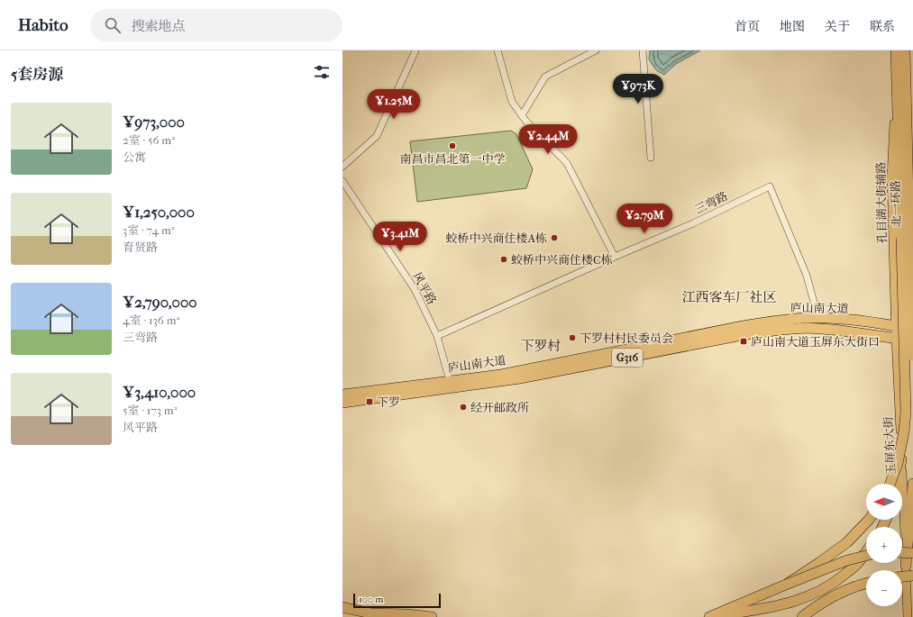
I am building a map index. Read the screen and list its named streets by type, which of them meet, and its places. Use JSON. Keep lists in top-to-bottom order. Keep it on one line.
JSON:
{"streets":{"highway":["北一环路","庐山南大道","G316"],"main road":["孔目湖大街辅路","玉屏东大街"],"street":["三弯路","风平路"]},"crossings":[["三弯路","风平路"],["三弯路","庐山南大道"],["孔目湖大街辅路","庐山南大道"],["孔目湖大街辅路","玉屏东大街"],["庐山南大道","玉屏东大街"]],"districts":["江西客车厂社区","下罗村"],"places":{"other":["南昌市昌北第一中学","蛟桥中兴商住楼A栋","蛟桥中兴商住楼C栋","下罗村村民委员会","经开邮政所"],"transit":["庐山南大道玉屏东大街口","下罗"]},"scale_bar":"100 m","north":"left","page":{"header":"Habito","search":"搜索地点","nav":["首页","地图","关于","联系"],"heading":"5套房源","price":["¥973K","¥1.25M","¥2.44M","¥2.79M","¥3.41M"],"list":[{"name":"¥973,000","note":"2室 · 56 m² · 公寓"},{"name":"¥1,250,000","note":"3室 · 74 m² · 育贤路"},{"name":"¥2,790,000","note":"4室 · 136 m² · 三弯路"},{"name":"¥3,410,000","note":"5室 · 173 m² · 风平路"}],"map_buttons":["+","−"],"scale":"100 m"}}
